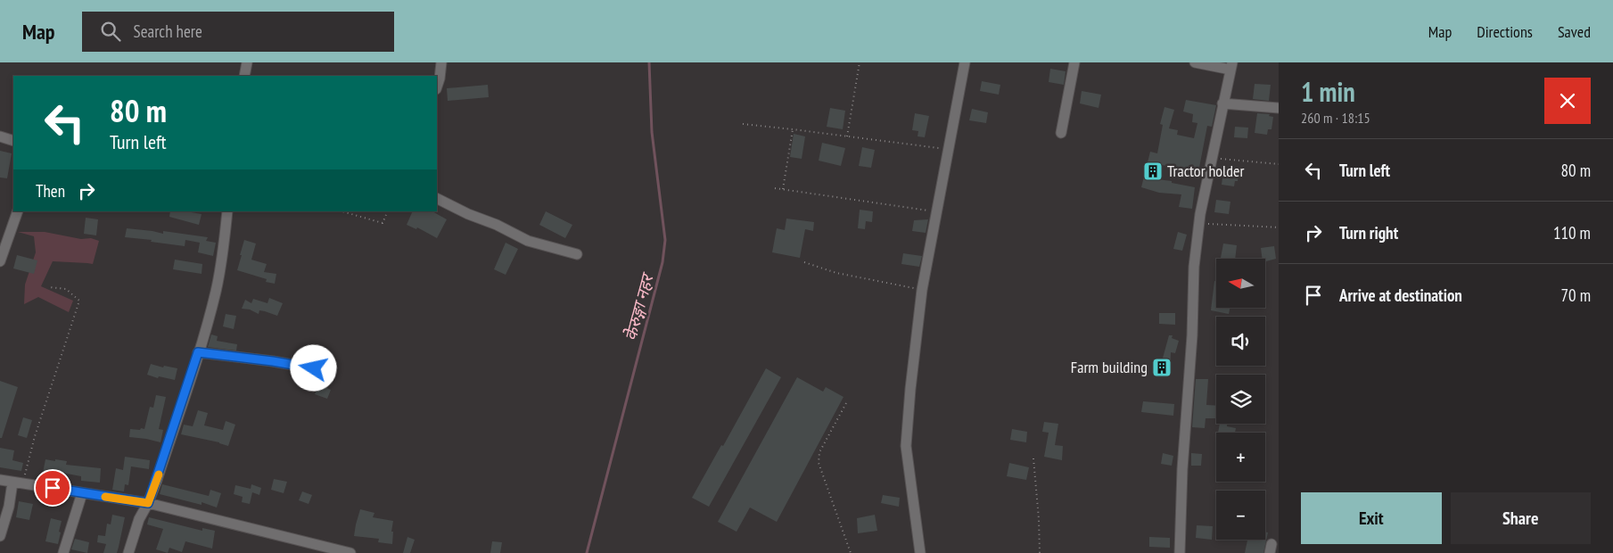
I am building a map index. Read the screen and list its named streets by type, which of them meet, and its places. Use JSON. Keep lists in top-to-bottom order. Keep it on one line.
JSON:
{"water":["केेरुङ्गा नहर"],"places":{"building":["Tractor holder","Farm building"]},"north":"left","page":{"header":"Map","search":"Search here","nav":["Map","Directions","Saved"],"heading":["1 min","260 m · 18:15"],"turn":["80 m","Turn left"],"list":[{"name":"Turn left","value":"80 m"},{"name":"Turn right","value":"110 m"},{"name":"Arrive at destination","value":"70 m"}],"then":"Then","map_buttons":["+","−"],"buttons":["Exit","Share"]}}
